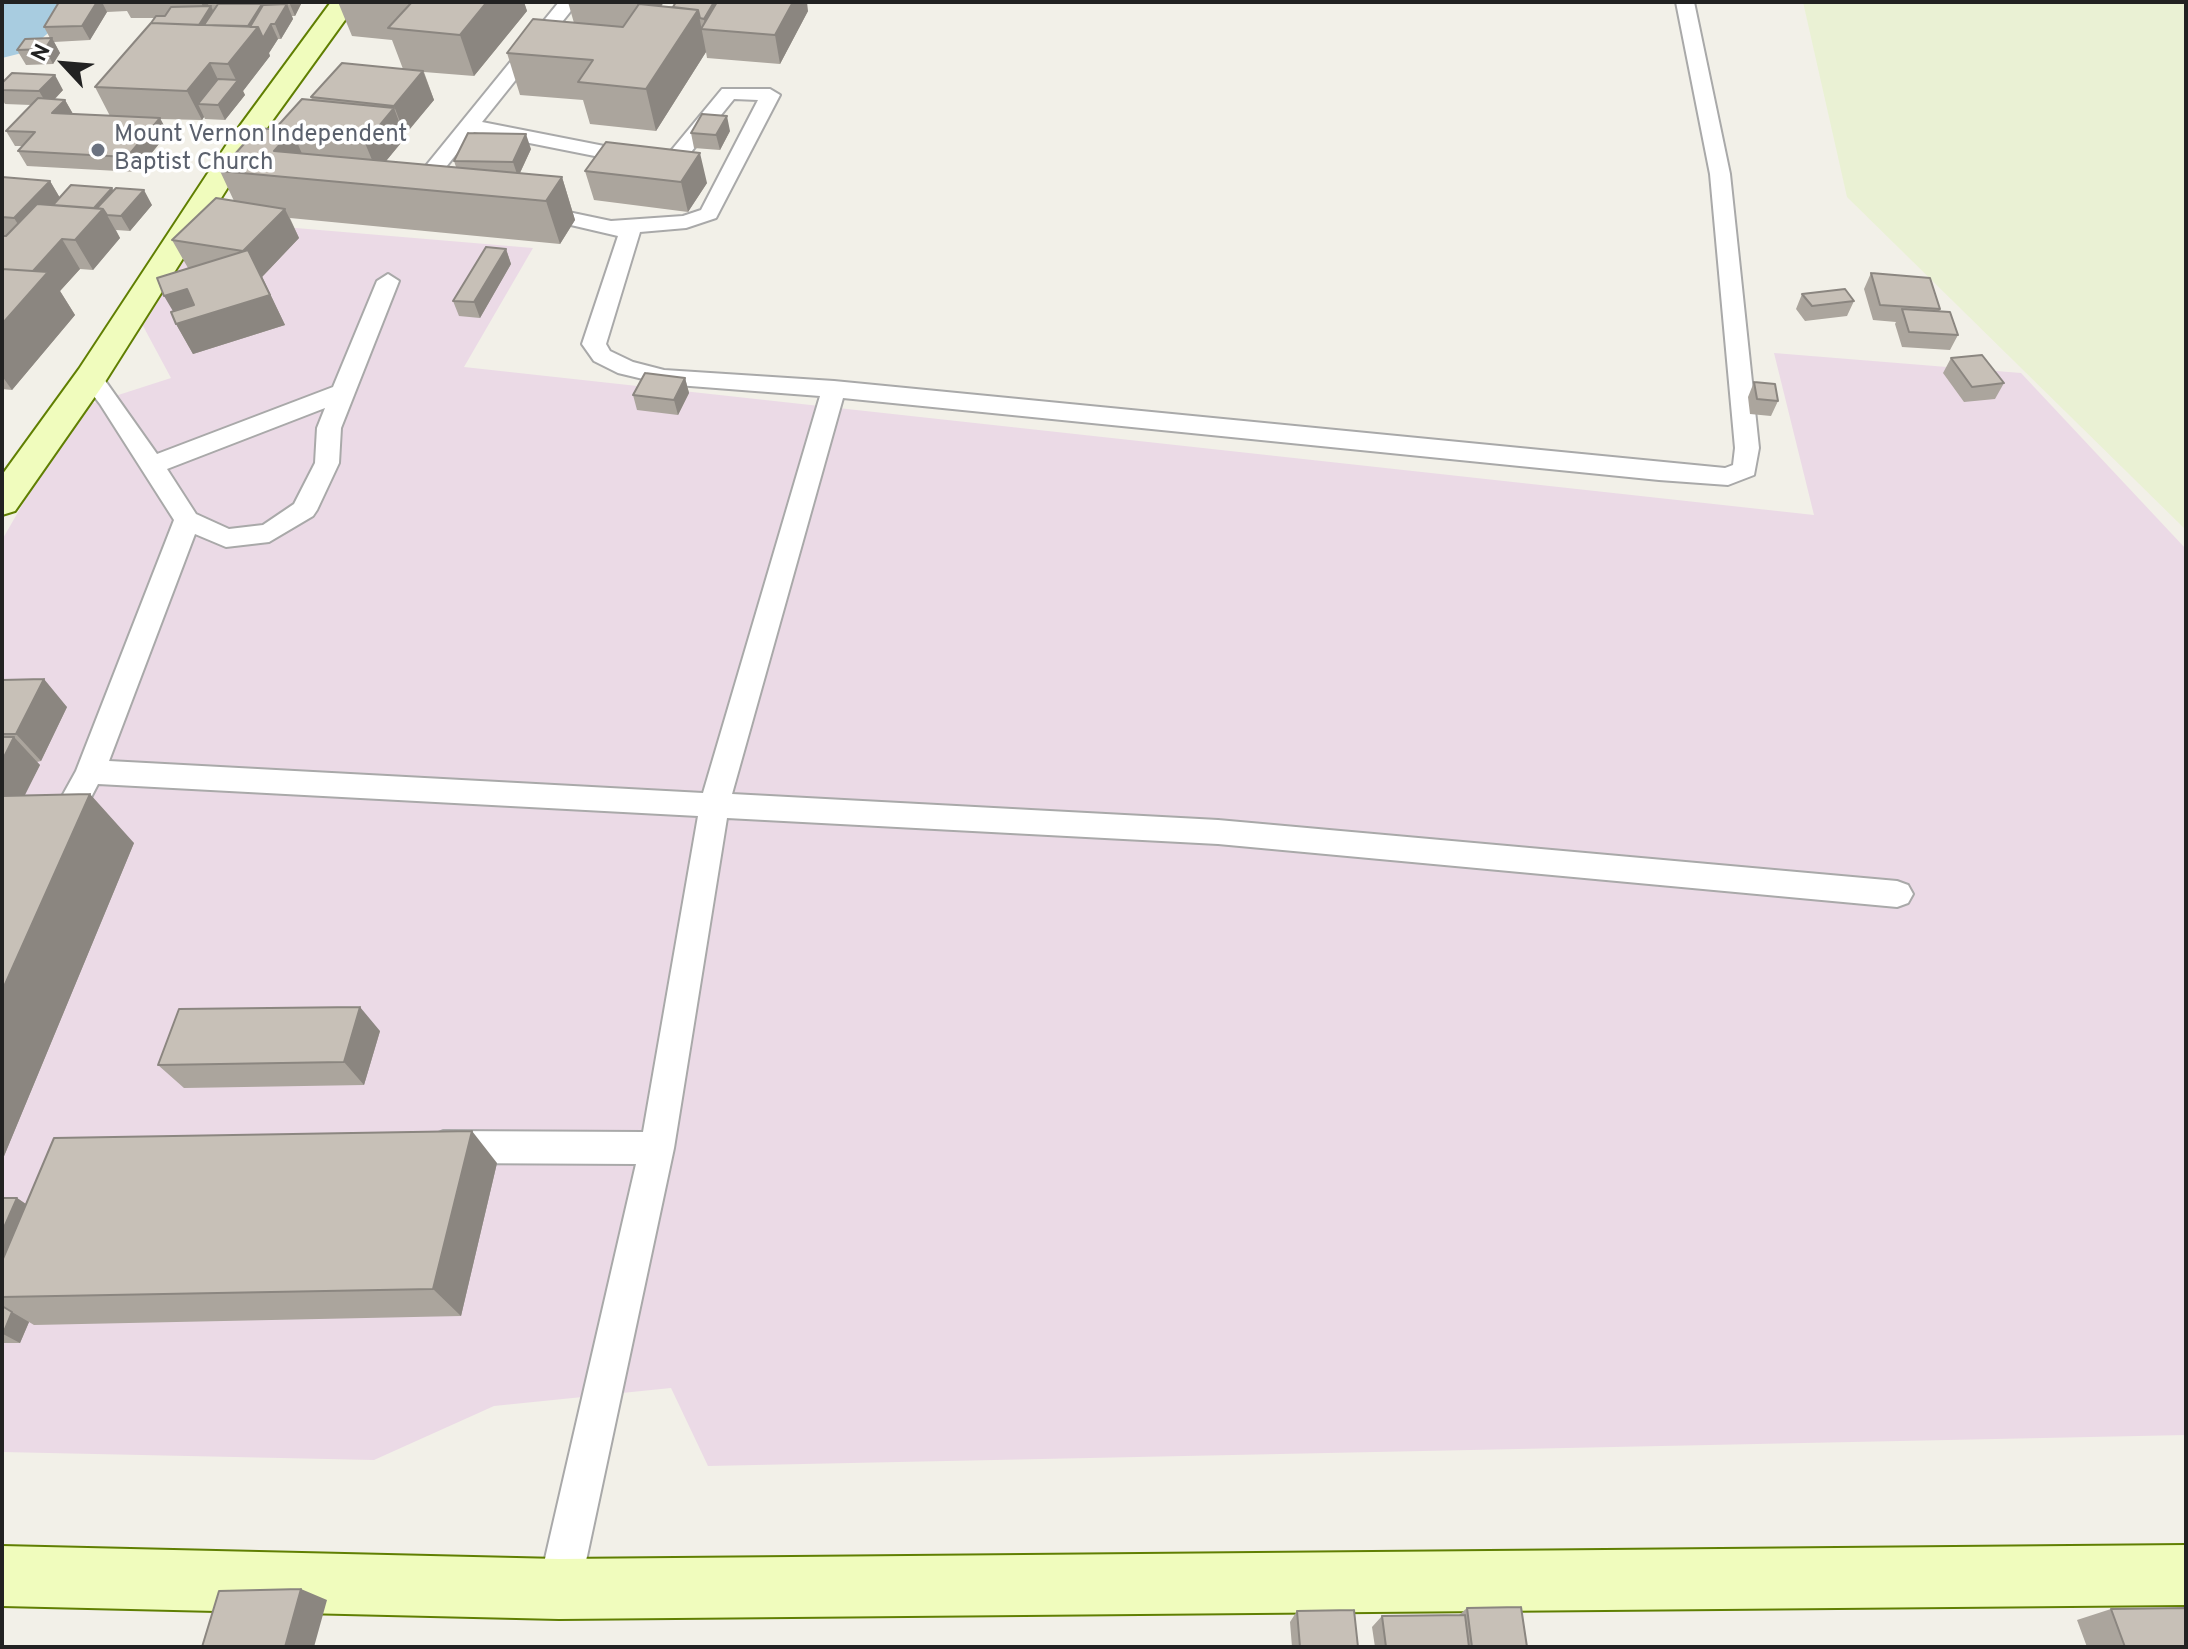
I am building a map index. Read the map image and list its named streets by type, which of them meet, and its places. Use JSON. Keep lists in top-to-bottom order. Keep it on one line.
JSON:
{"places":["Mount Vernon Independent Baptist Church"],"north":"top left"}
